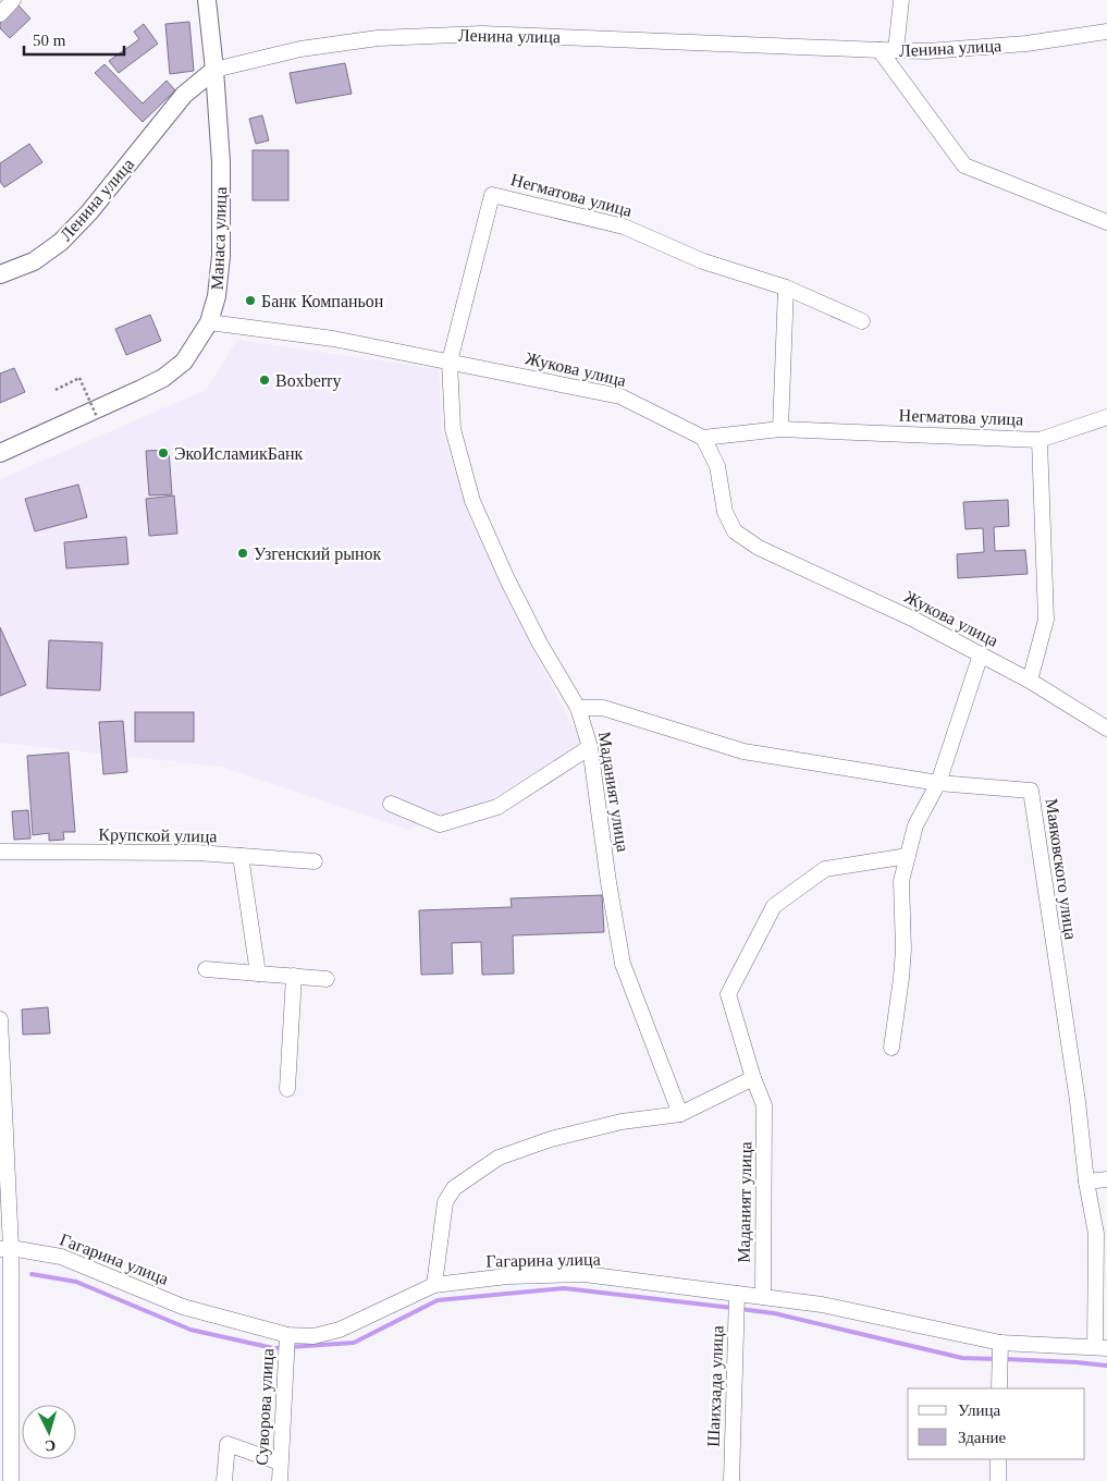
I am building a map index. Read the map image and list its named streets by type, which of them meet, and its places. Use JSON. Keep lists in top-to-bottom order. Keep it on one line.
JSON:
{"streets":{"main road":["Ленина улица","Манаса улица"],"street":["Негматова улица","Жукова улица","Маданият улица","Крупской улица","Маяковского улица","Гагарина улица","Шаихзада улица","Суворова улица"]},"crossings":[["Ленина улица","Манаса улица"],["Негматова улица","Жукова улица"],["Негматова улица","Маданият улица"],["Манаса улица","Жукова улица"],["Жукова улица","Маданият улица"],["Маданият улица","Маяковского улица"],["Маданият улица","Гагарина улица"],["Маяковского улица","Гагарина улица"],["Гагарина улица","Шаихзада улица"],["Гагарина улица","Суворова улица"]],"places":["Банк Компаньон","Boxberry","ЭкоИсламикБанк","Узгенский рынок"],"legend":["Улица","Здание"],"scale_bar":"50 m","north":"bottom"}
